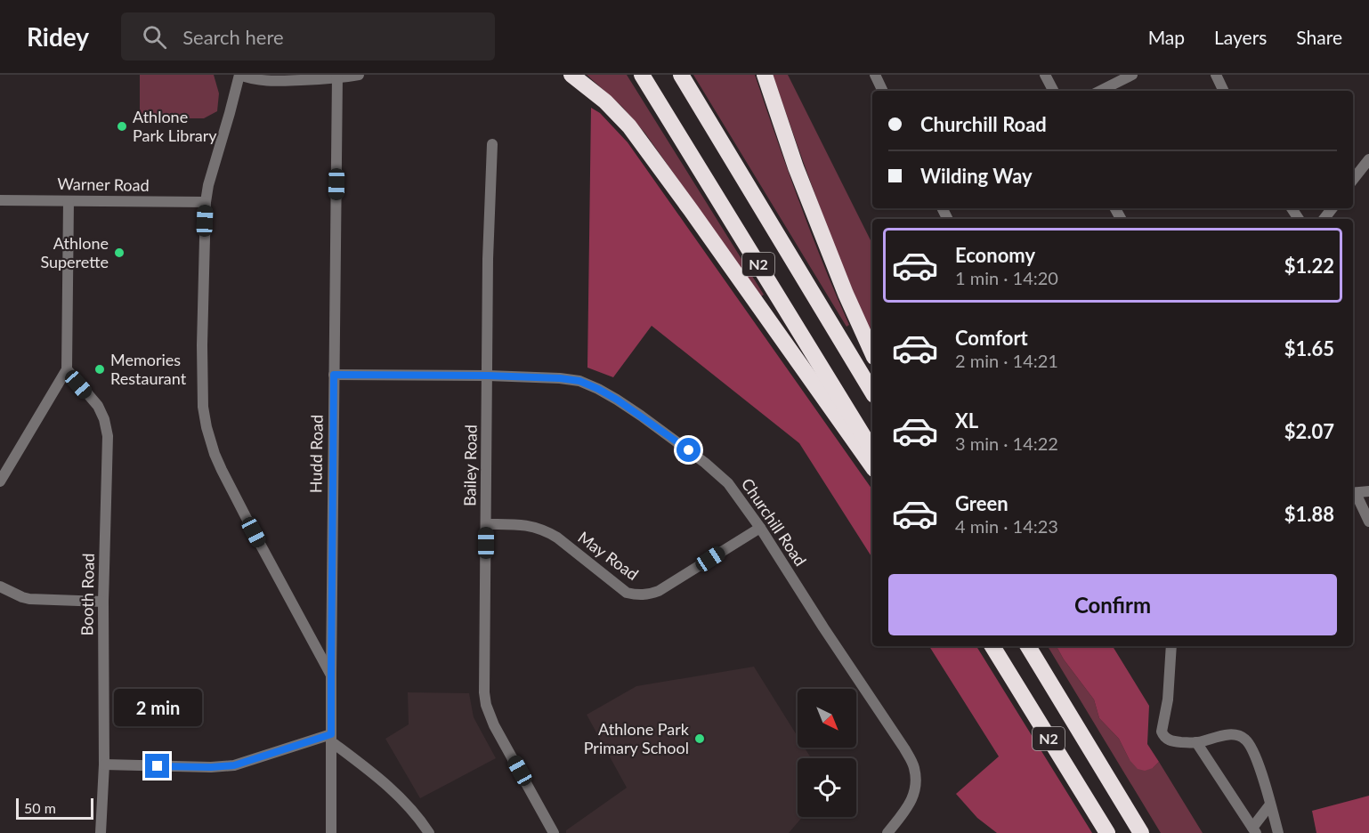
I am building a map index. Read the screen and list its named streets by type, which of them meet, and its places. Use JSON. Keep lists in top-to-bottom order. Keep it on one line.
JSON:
{"streets":{"highway":["N2"],"street":["Warner Road","Hudd Road","Bailey Road","Churchill Road","May Road","Booth Road"]},"crossings":[["Hudd Road","Churchill Road"],["Bailey Road","Churchill Road"],["Bailey Road","May Road"],["Churchill Road","May Road"]],"places":["Athlone Park Library","Athlone Superette","Memories Restaurant","Athlone Park Primary School"],"scale_bar":"50 m","north":"bottom right","page":{"header":"Ridey","search":"Search here","nav":["Map","Layers","Share"],"banner":["Churchill Road","Wilding Way"],"list":[{"name":"Economy","note":"1 min · 14:20","value":"$1.22"},{"name":"Comfort","note":"2 min · 14:21","value":"$1.65"},{"name":"XL","note":"3 min · 14:22","value":"$2.07"},{"name":"Green","note":"4 min · 14:23","value":"$1.88"}],"buttons":"Confirm","bubble":"2 min","scale":"50 m"}}
